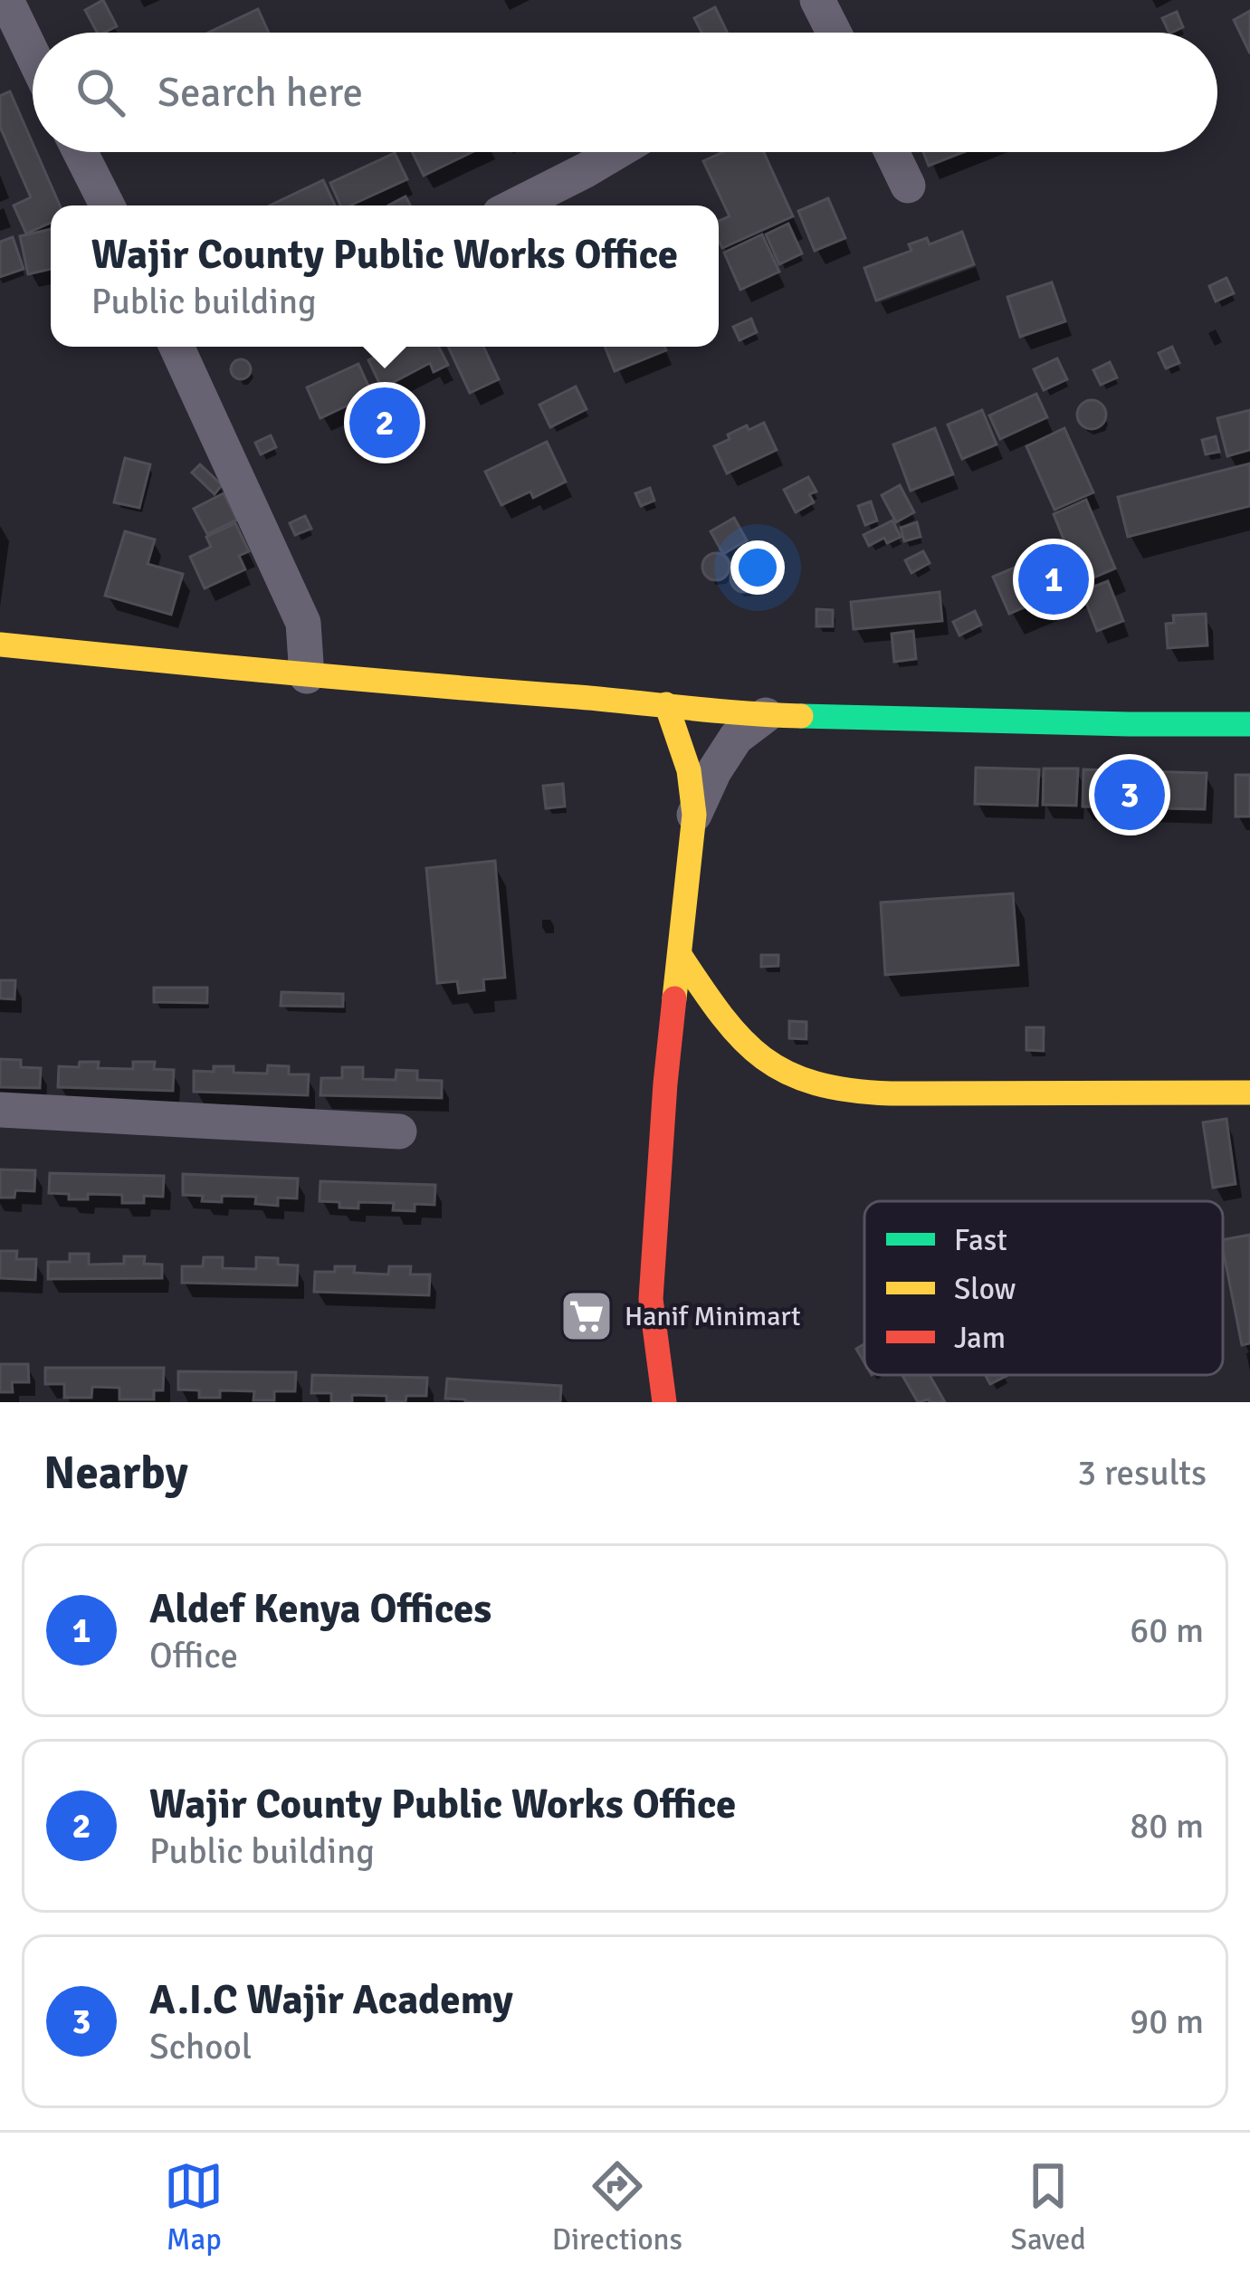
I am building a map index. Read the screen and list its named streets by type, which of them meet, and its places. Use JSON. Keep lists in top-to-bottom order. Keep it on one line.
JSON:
{"places":{"supermarket":["Hanif Minimart"]},"legend":["Fast","Slow","Jam"],"page":{"search":"Search here","popup":["Wajir County Public Works Office","Public building"],"pins":["2","1","3"],"heading":["Nearby","3 results"],"list":[{"mark":"1","name":"Aldef Kenya Offices","note":"Office","value":"60 m"},{"mark":"2","name":"Wajir County Public Works Office","note":"Public building","value":"80 m"},{"mark":"3","name":"A.I.C Wajir Academy","note":"School","value":"90 m"}],"nav":["Map","Directions","Saved"]}}
